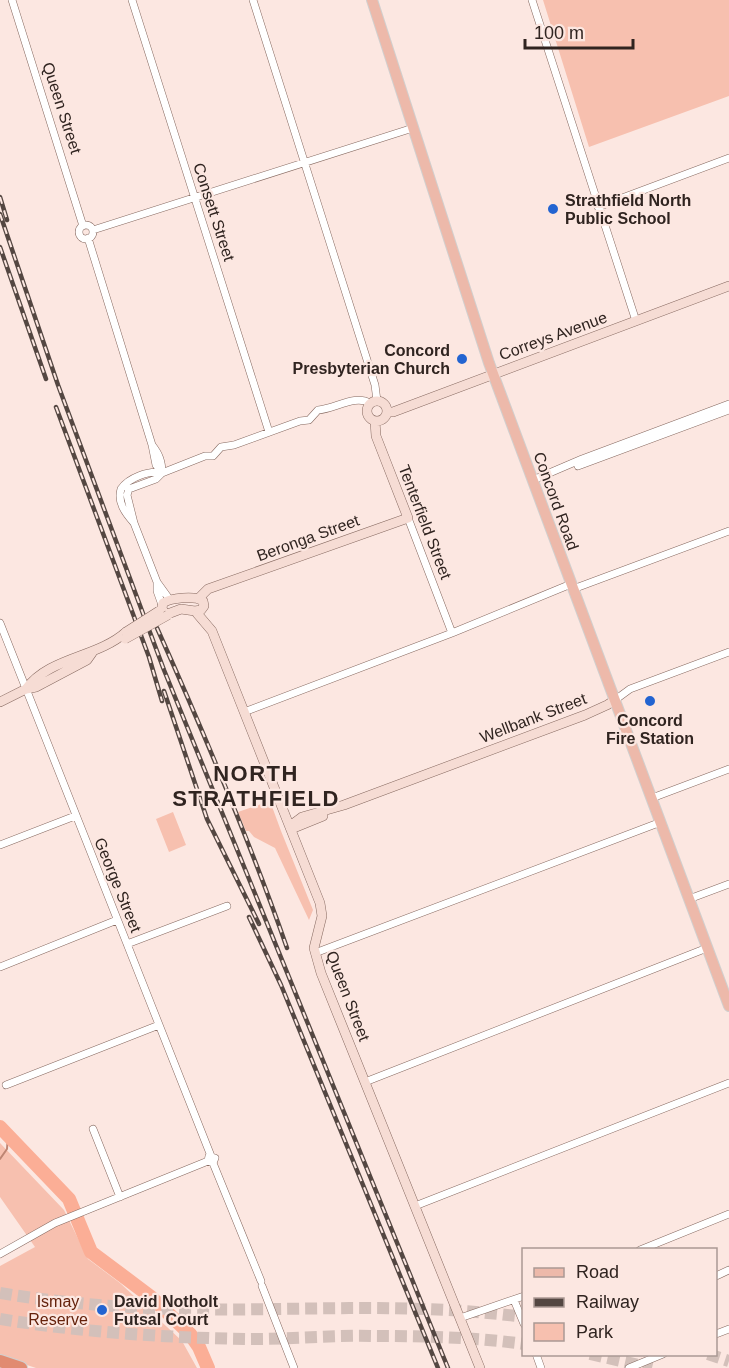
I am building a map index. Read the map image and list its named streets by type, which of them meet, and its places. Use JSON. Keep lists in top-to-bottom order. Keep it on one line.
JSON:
{"streets":{"main road":["Concord Road"],"street":["Queen Street","Consett Street","Correys Avenue","Tenterfield Street","Beronga Street","Wellbank Street","George Street"]},"crossings":[["Queen Street","Beronga Street"],["Queen Street","Wellbank Street"],["Correys Avenue","Concord Road"],["Correys Avenue","Tenterfield Street"],["Concord Road","Wellbank Street"],["Tenterfield Street","Beronga Street"]],"districts":["NORTH STRATHFIELD"],"parks":["Ismay Reserve"],"places":["Strathfield North Public School","Concord Presbyterian Church","Concord Fire Station","David Notholt Futsal Court"],"legend":["Road","Railway","Park"],"scale_bar":"100 m"}
